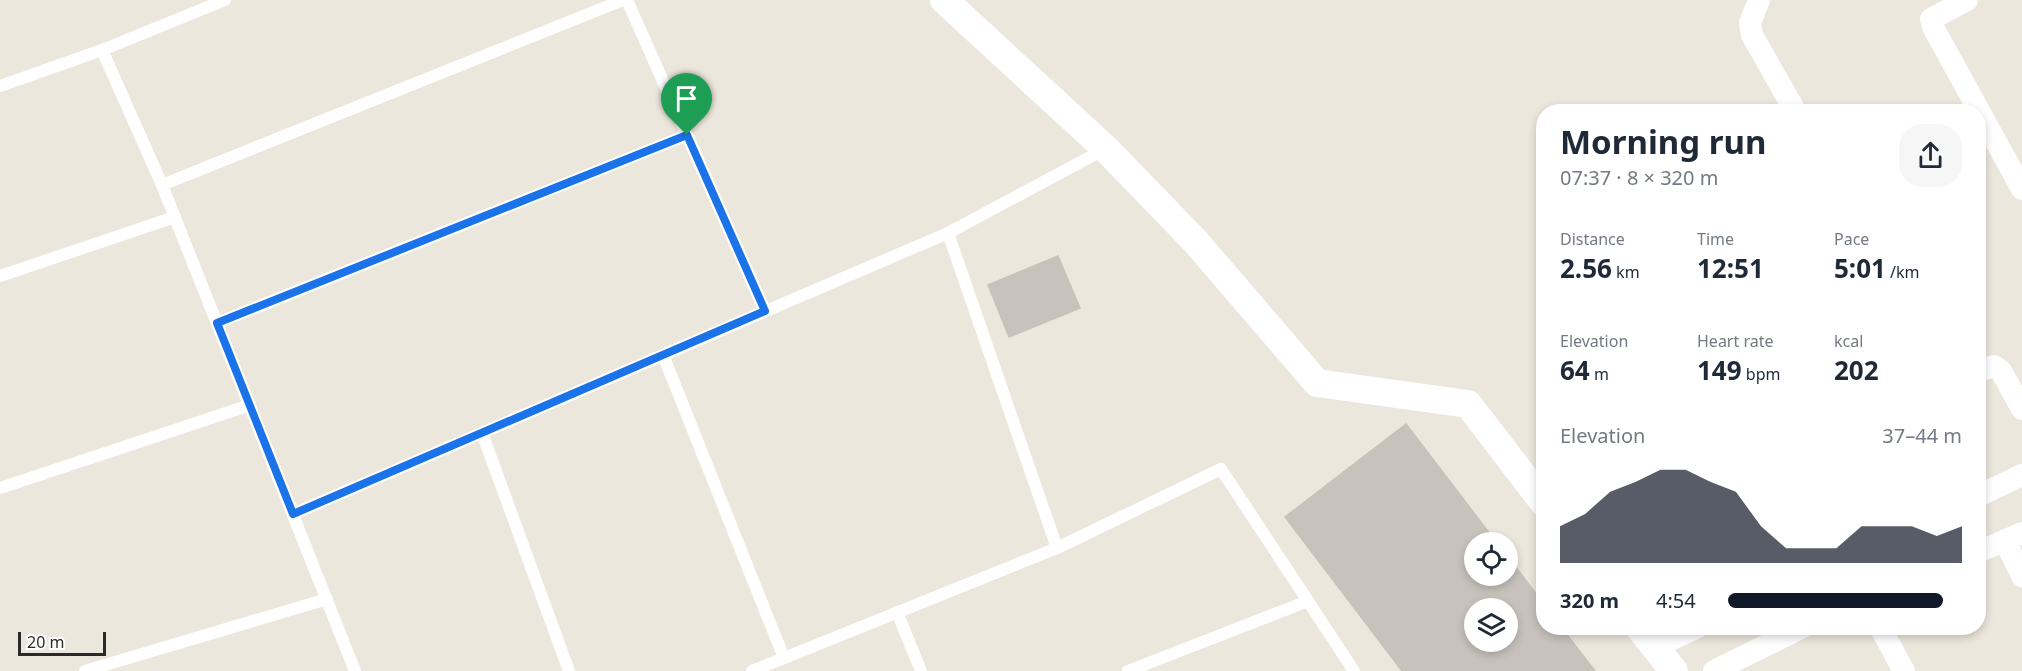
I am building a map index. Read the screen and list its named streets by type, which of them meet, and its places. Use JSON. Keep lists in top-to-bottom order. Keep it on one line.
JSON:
{"scale_bar":"20 m","page":{"heading":["Morning run","07:37 · 8 × 320 m"],"stats":[["Distance","2.56 km"],["Time","12:51"],["Pace","5:01 /km"],["Elevation","64 m"],["Heart rate","149 bpm"],["kcal","202"]],"chart":["Elevation","37–44 m"],"list":[{"name":"320 m","note":"4:54"}],"scale":"20 m"}}
